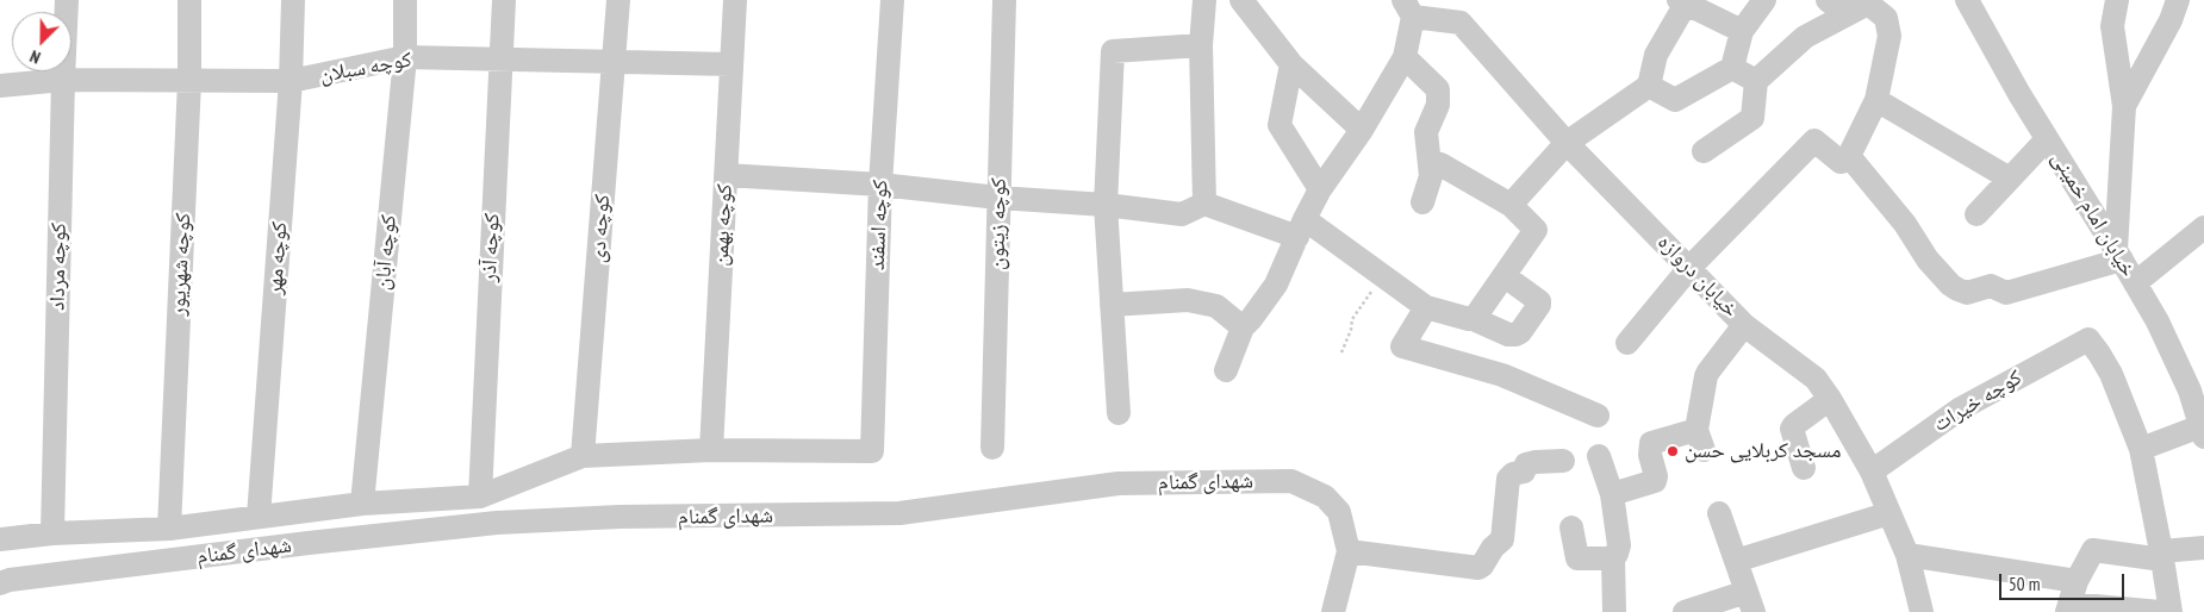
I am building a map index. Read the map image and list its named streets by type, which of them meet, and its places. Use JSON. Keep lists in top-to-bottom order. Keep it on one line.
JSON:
{"streets":{"street":["کوچه سبلان","خیابان امام خمینی","کوچه زیتون","کوچه بهمن","کوچه اسفند","کوچه دی","کوچه آذر","کوچه آبان","کوچه مهر","کوچه شهریور","کوچه مرداد","خیابان دروازه","کوچه خیرات","شهدای گمنام"]},"crossings":[["کوچه سبلان","کوچه بهمن"],["کوچه سبلان","کوچه دی"],["کوچه سبلان","کوچه آذر"],["کوچه سبلان","کوچه آبان"],["کوچه سبلان","کوچه مهر"],["کوچه سبلان","کوچه شهریور"],["کوچه سبلان","کوچه مرداد"],["کوچه بهمن","کوچه اسفند"],["خیابان دروازه","کوچه خیرات"]],"places":["مسجد کربلایی حسن"],"scale_bar":"50 m","north":"bottom left"}
